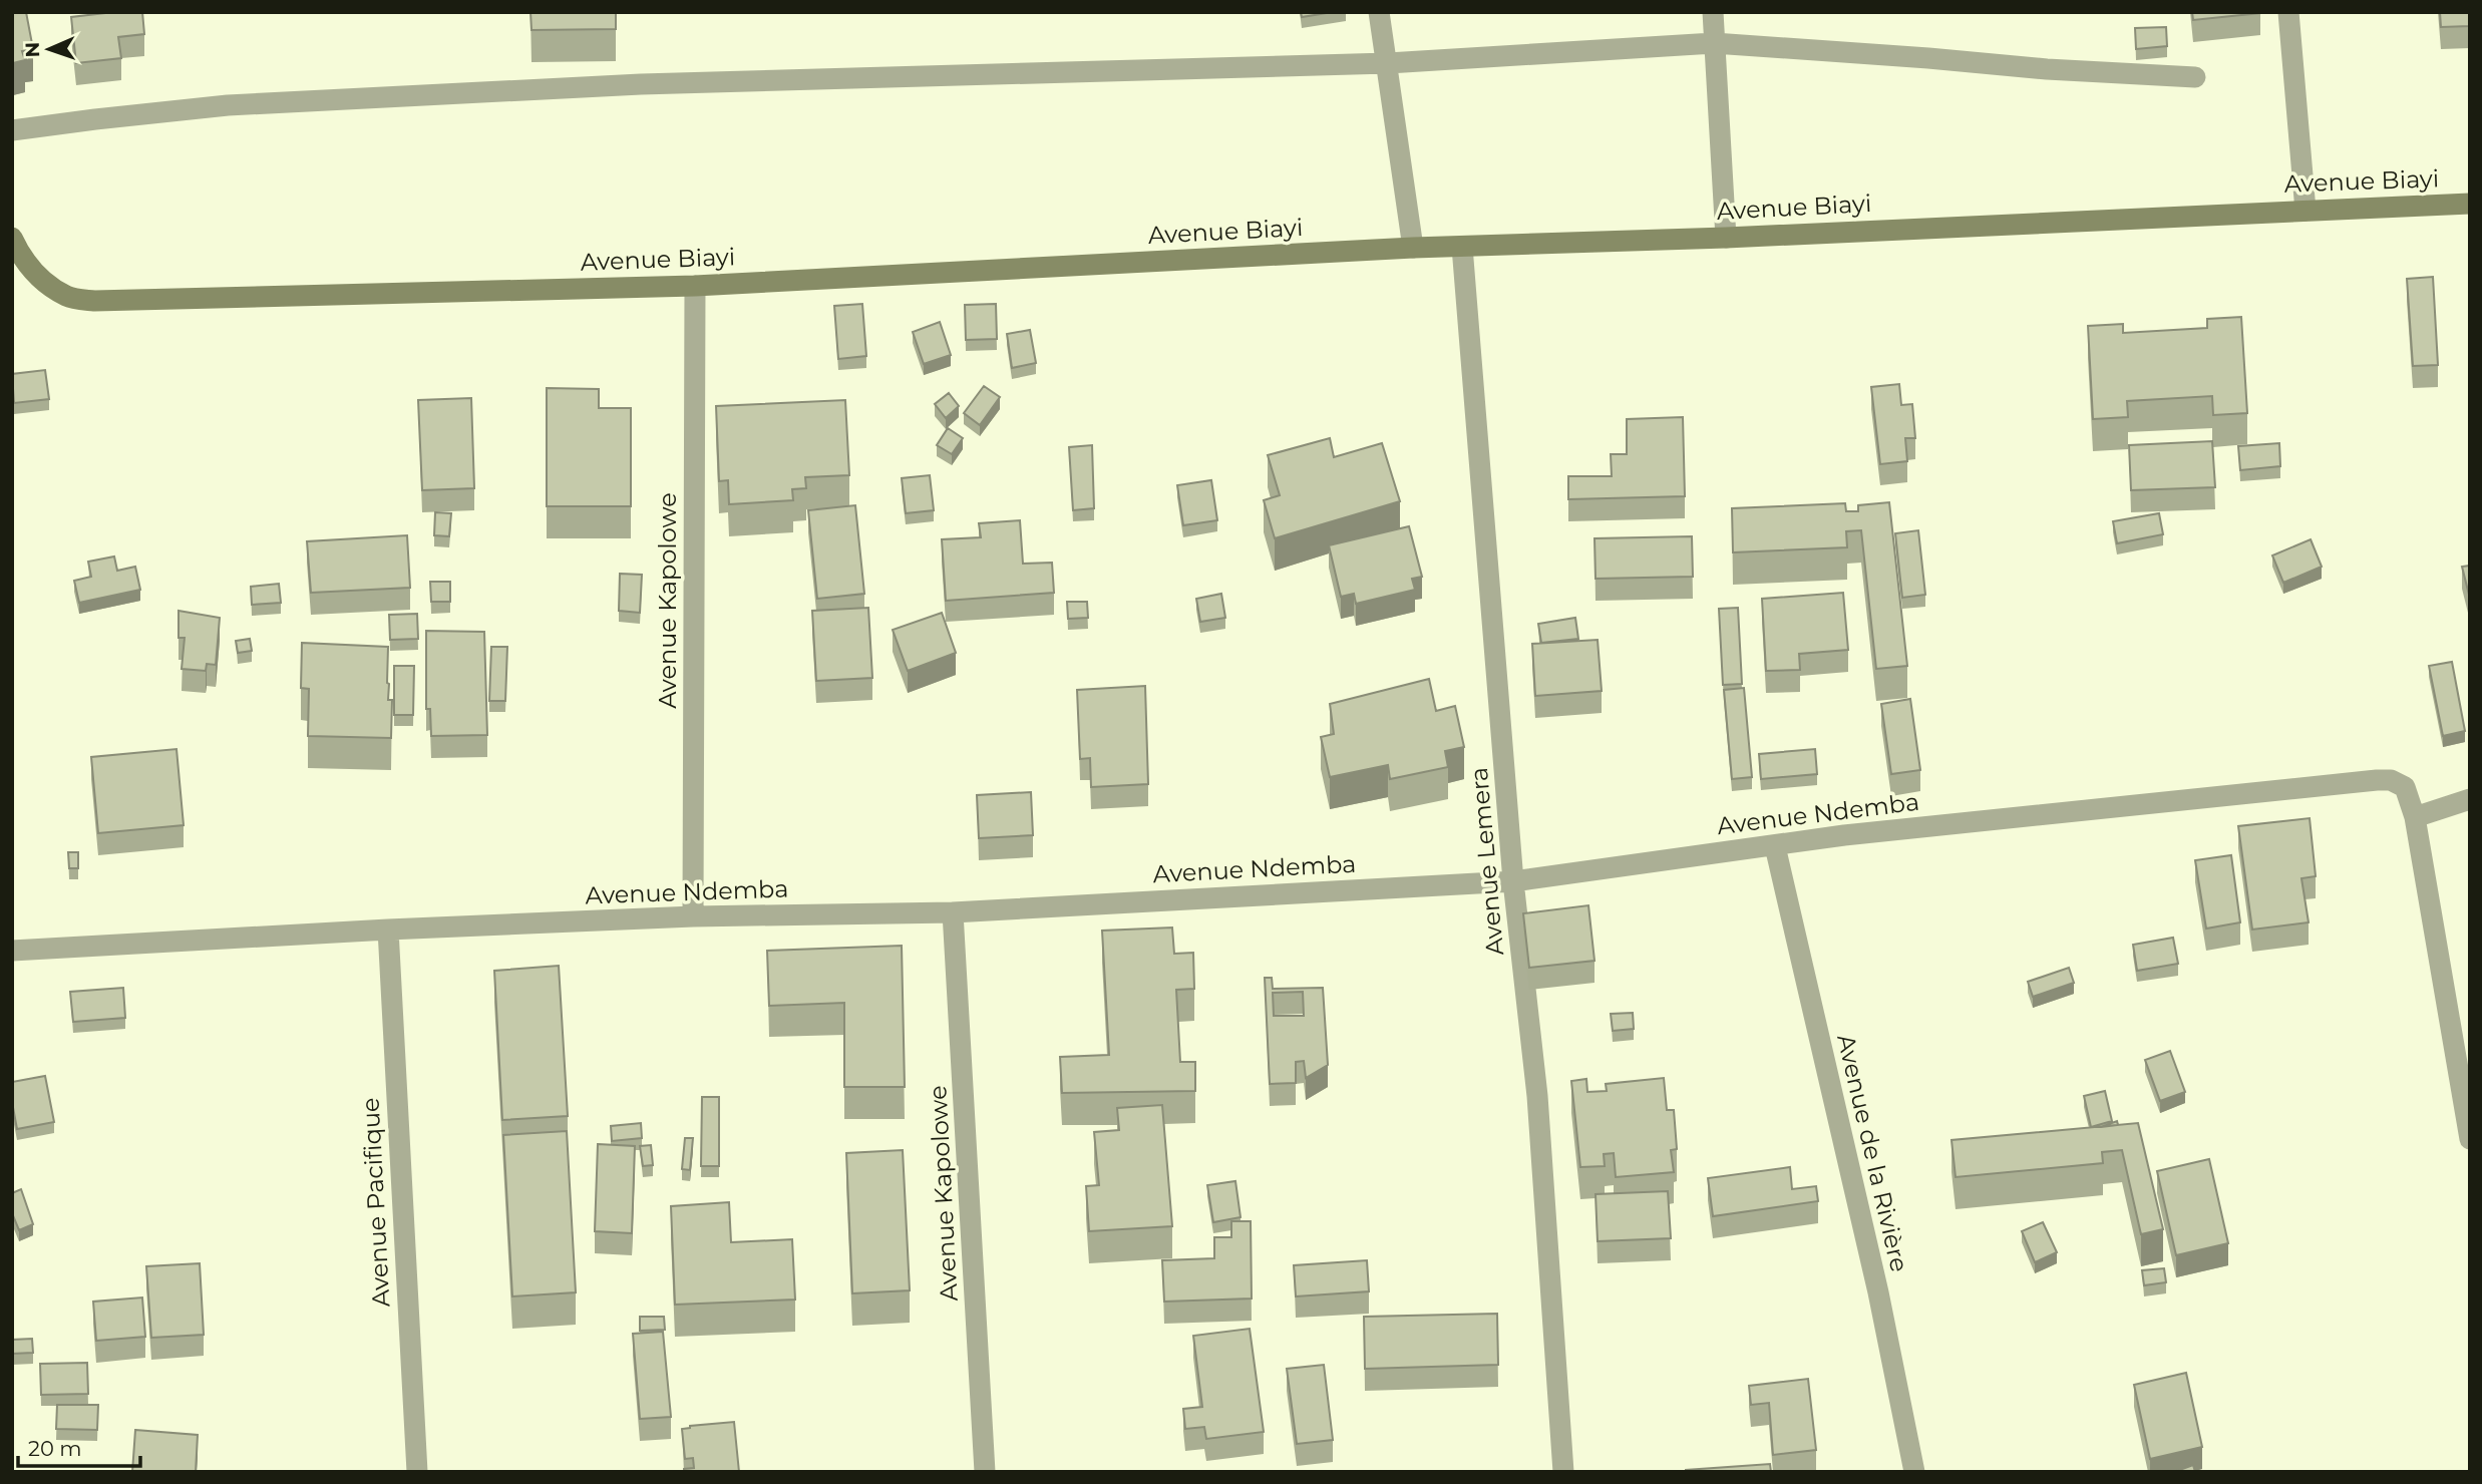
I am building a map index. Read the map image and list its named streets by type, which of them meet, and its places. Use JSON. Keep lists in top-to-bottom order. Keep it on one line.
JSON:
{"streets":{"street":["Avenue Biayi","Avenue Kapolowe","Avenue Ndemba","Avenue Lemera","Avenue de la Rivière","Avenue Pacifique"]},"crossings":[["Avenue Biayi","Avenue Kapolowe"],["Avenue Biayi","Avenue Lemera"],["Avenue Kapolowe","Avenue Ndemba"],["Avenue Ndemba","Avenue Lemera"],["Avenue Ndemba","Avenue de la Rivière"],["Avenue Ndemba","Avenue Pacifique"]],"scale_bar":"20 m","north":"left"}
